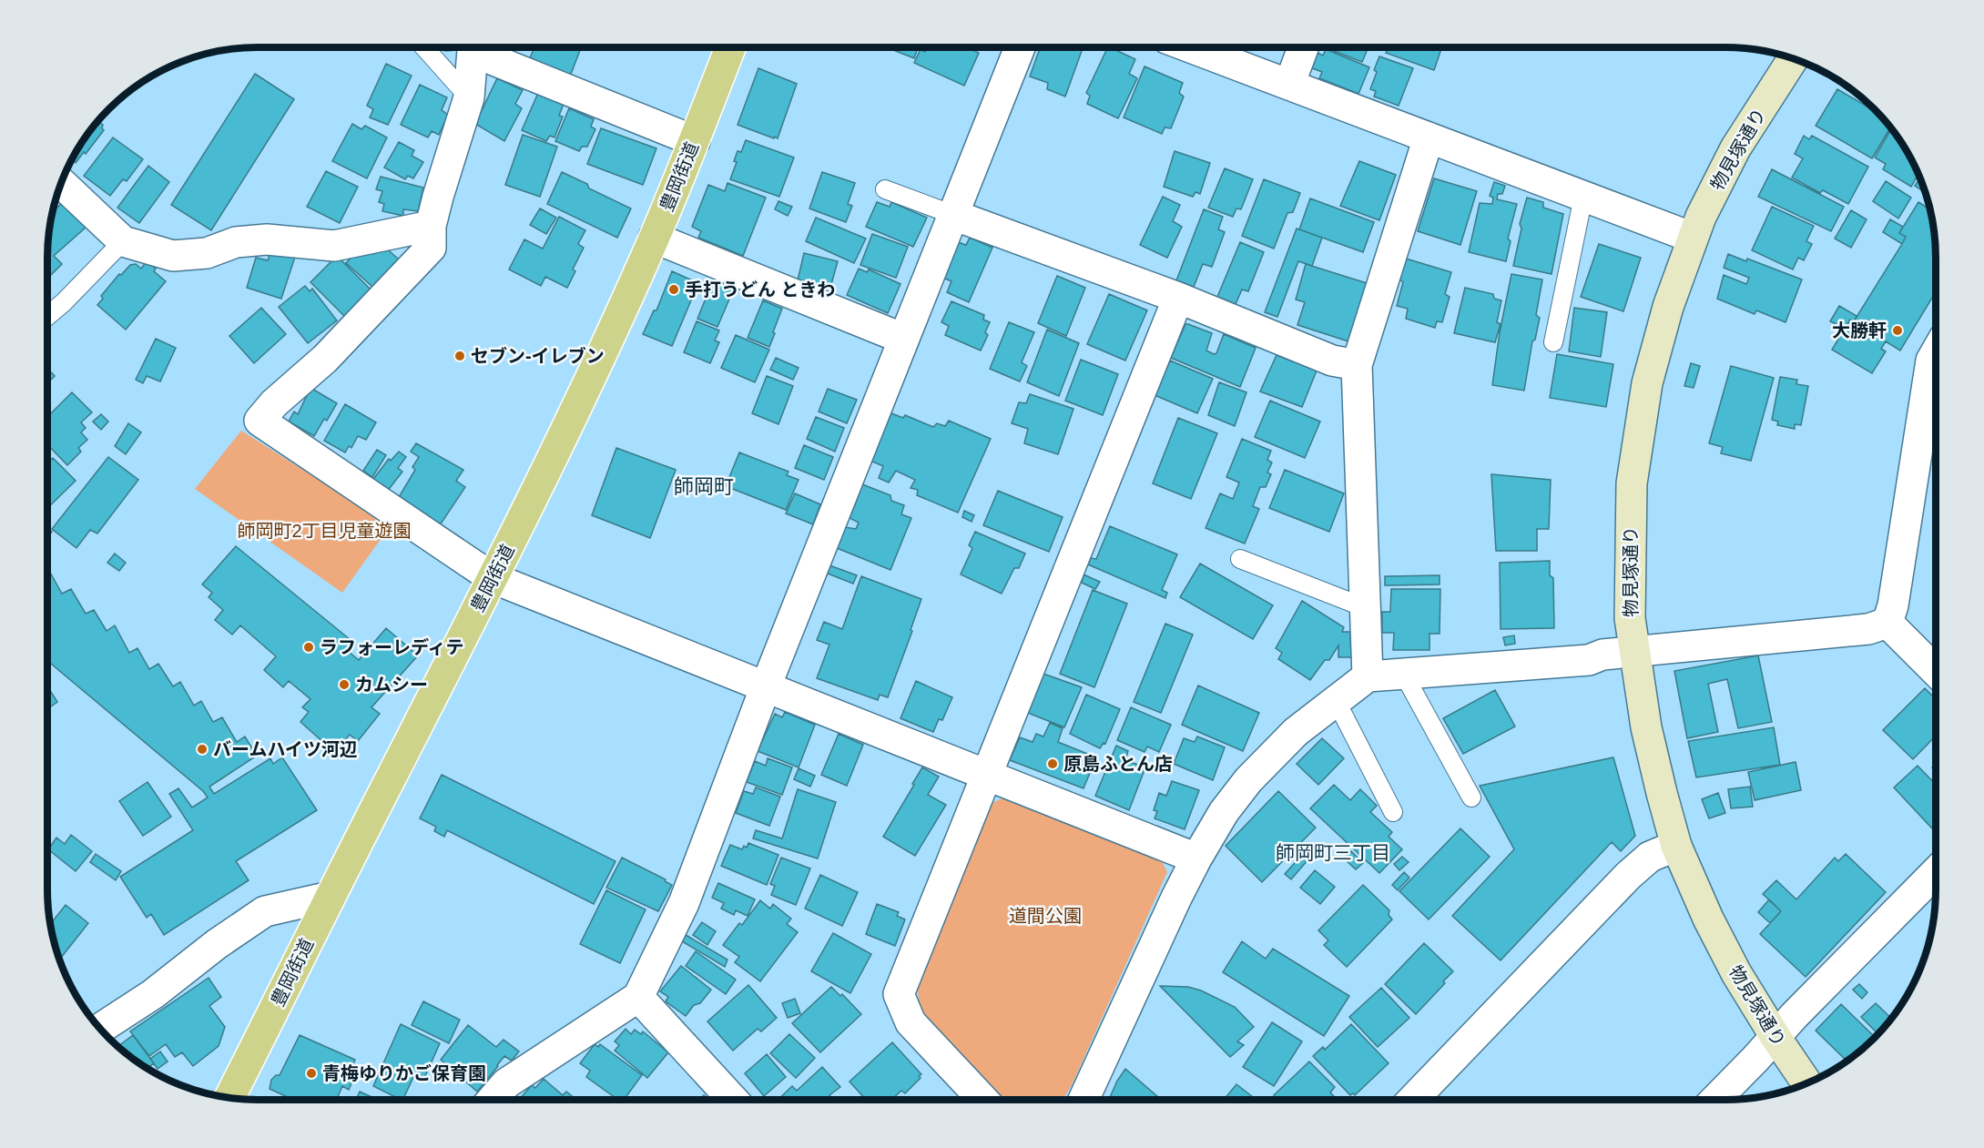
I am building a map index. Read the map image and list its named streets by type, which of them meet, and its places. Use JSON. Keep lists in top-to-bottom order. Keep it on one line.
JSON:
{"streets":{"main road":["豊岡街道"],"street":["物見塚通り"]},"districts":["師岡町","師岡町三丁目"],"parks":["師岡町2丁目児童遊園","道間公園"],"places":["手打うどん ときわ","大勝軒","セブン-イレブン","ラフォーレディテ","カムシー","バームハイツ河辺","原島ふとん店","青梅ゆりかご保育園"]}
